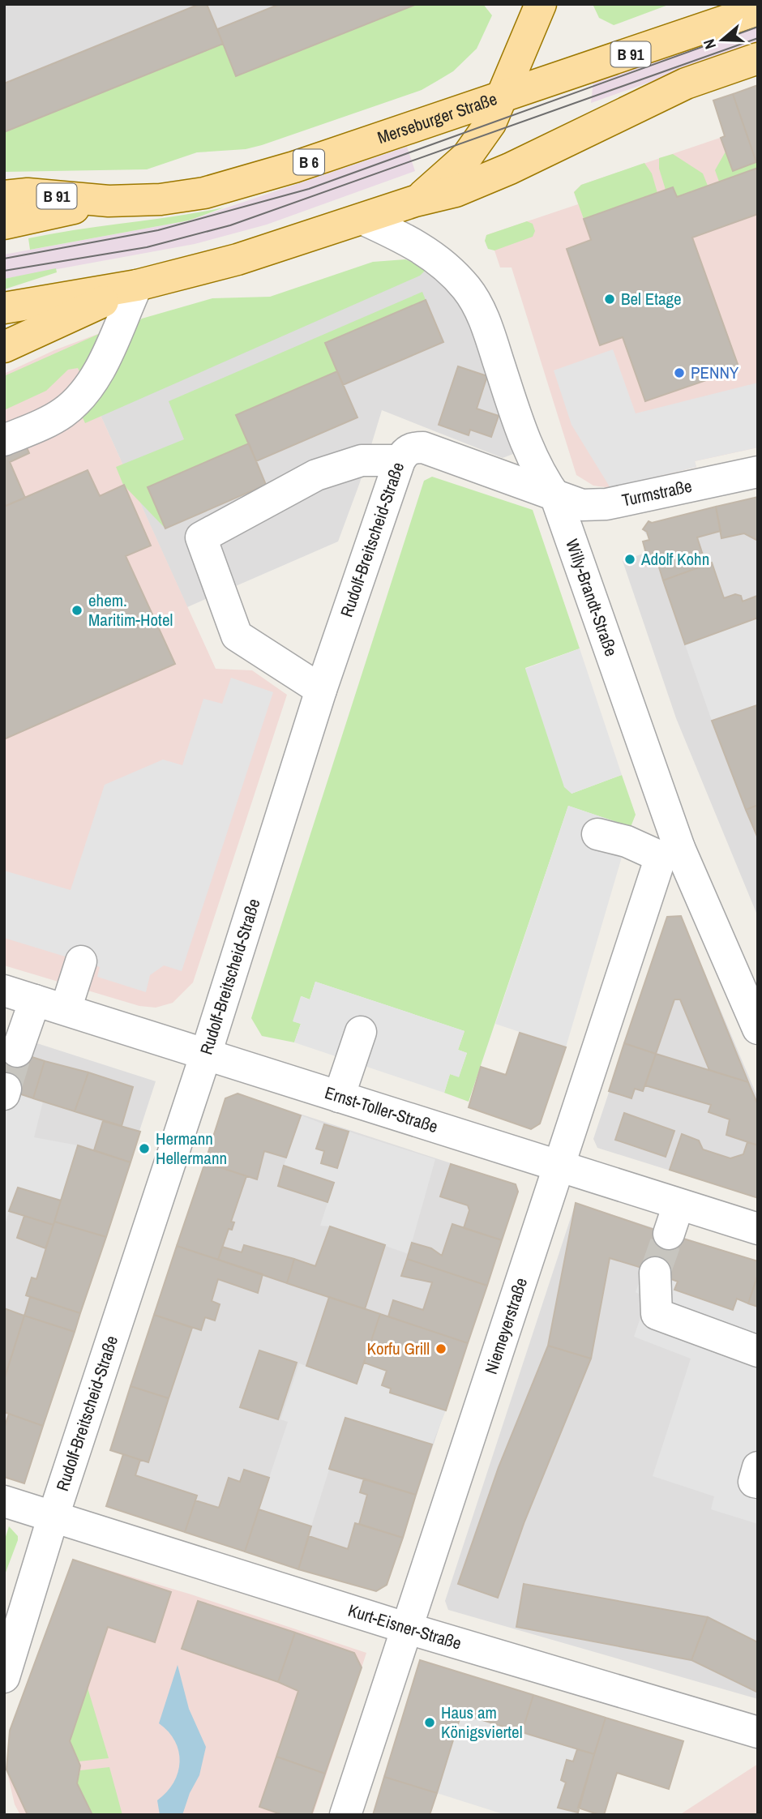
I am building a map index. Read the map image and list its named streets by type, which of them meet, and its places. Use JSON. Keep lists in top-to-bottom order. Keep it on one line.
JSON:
{"streets":{"main road":["B 91","Merseburger Straße","B 6"],"street":["Turmstraße","Rudolf-Breitscheid-Straße","Willy-Brandt-Straße","Ernst-Toller-Straße","Niemeyerstraße","Kurt-Eisner-Straße"]},"crossings":[["B 91","Merseburger Straße"],["B 91","B 6"],["Merseburger Straße","B 6"],["Turmstraße","Rudolf-Breitscheid-Straße"],["Turmstraße","Willy-Brandt-Straße"],["Rudolf-Breitscheid-Straße","Willy-Brandt-Straße"],["Rudolf-Breitscheid-Straße","Ernst-Toller-Straße"],["Rudolf-Breitscheid-Straße","Kurt-Eisner-Straße"],["Willy-Brandt-Straße","Niemeyerstraße"],["Ernst-Toller-Straße","Niemeyerstraße"],["Niemeyerstraße","Kurt-Eisner-Straße"]],"places":["Bel Etage","PENNY","Adolf Kohn","ehem. Maritim-Hotel","Hermann Hellermann","Korfu Grill","Haus am Königsviertel"],"north":"left"}
